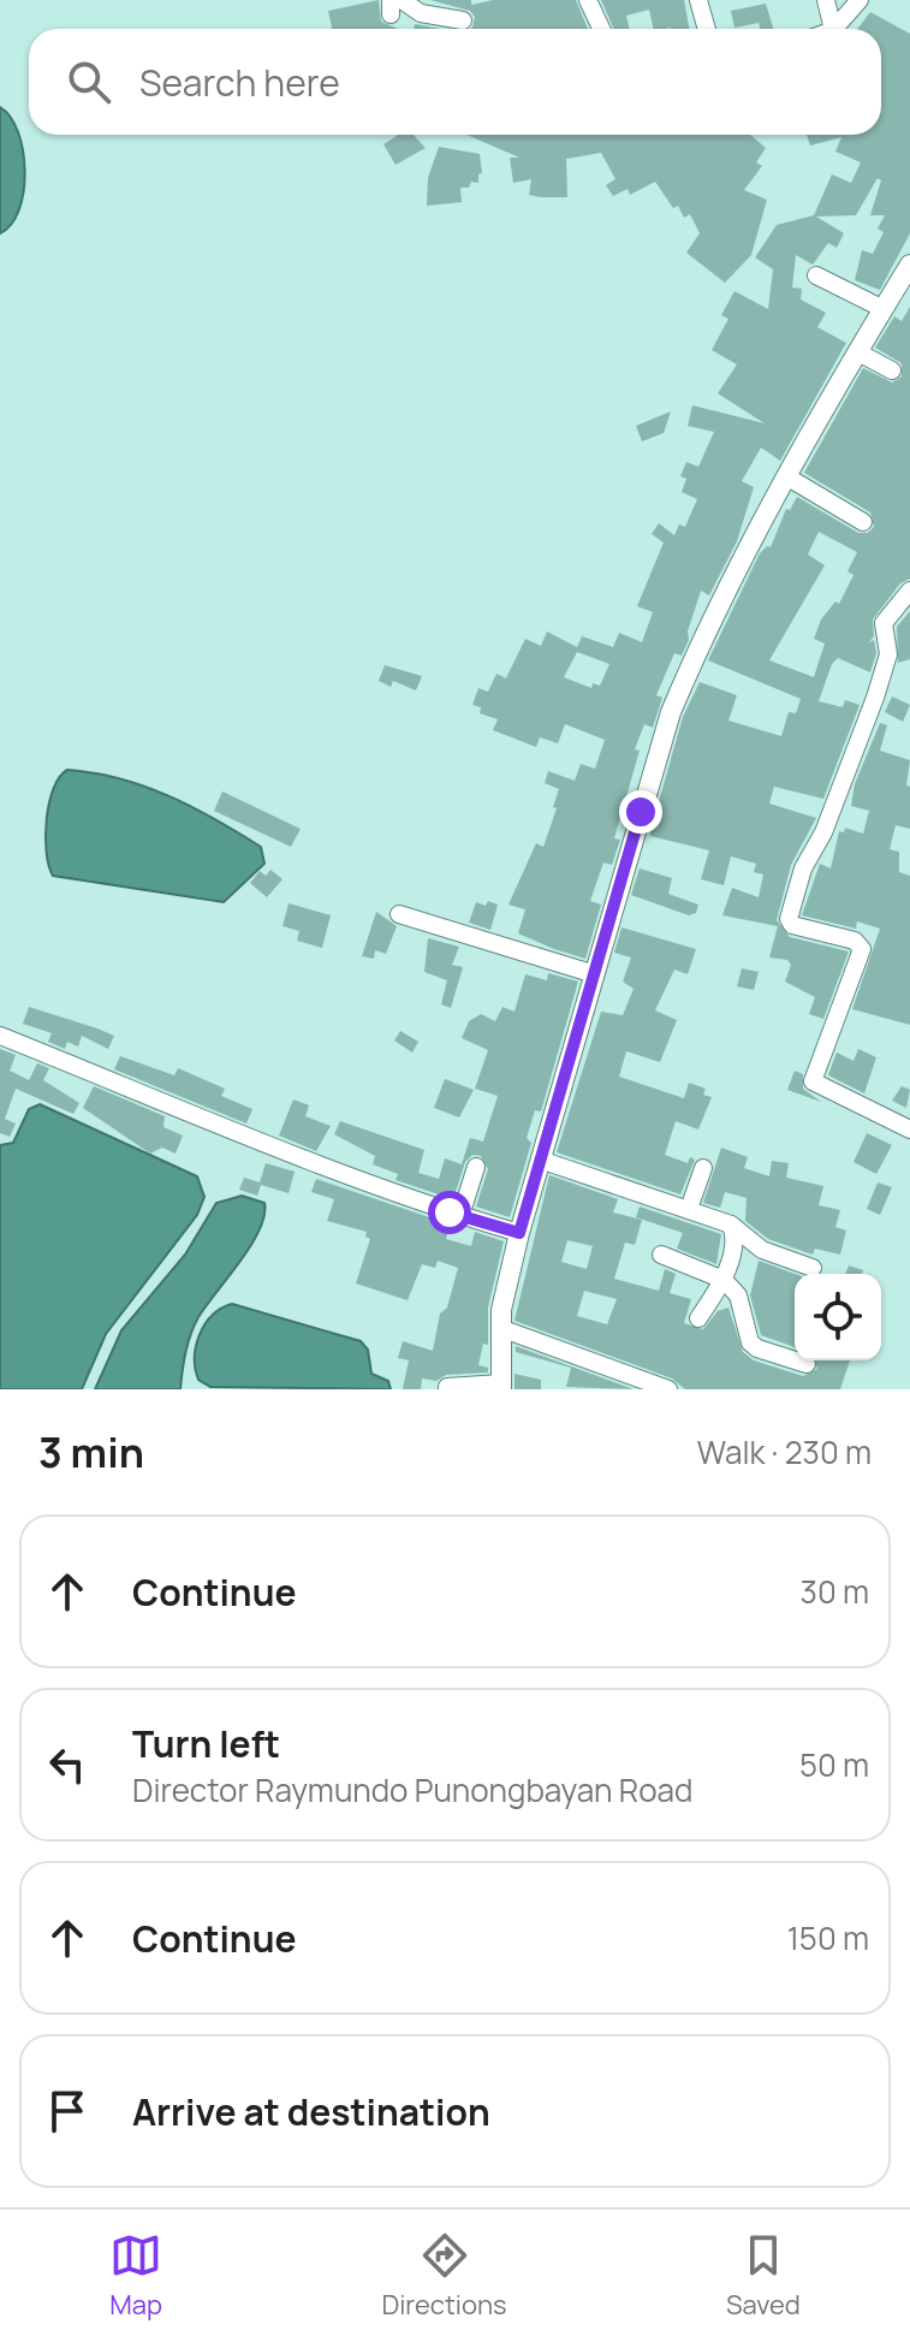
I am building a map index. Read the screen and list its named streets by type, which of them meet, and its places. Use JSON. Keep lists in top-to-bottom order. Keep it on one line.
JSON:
{"page":{"search":"Search here","heading":["3 min","Walk · 230 m"],"list":[["Continue","30 m"],["Turn left","Director Raymundo Punongbayan Road","50 m"],["Continue","150 m"],"Arrive at destination"],"nav":["Map","Directions","Saved"]}}
